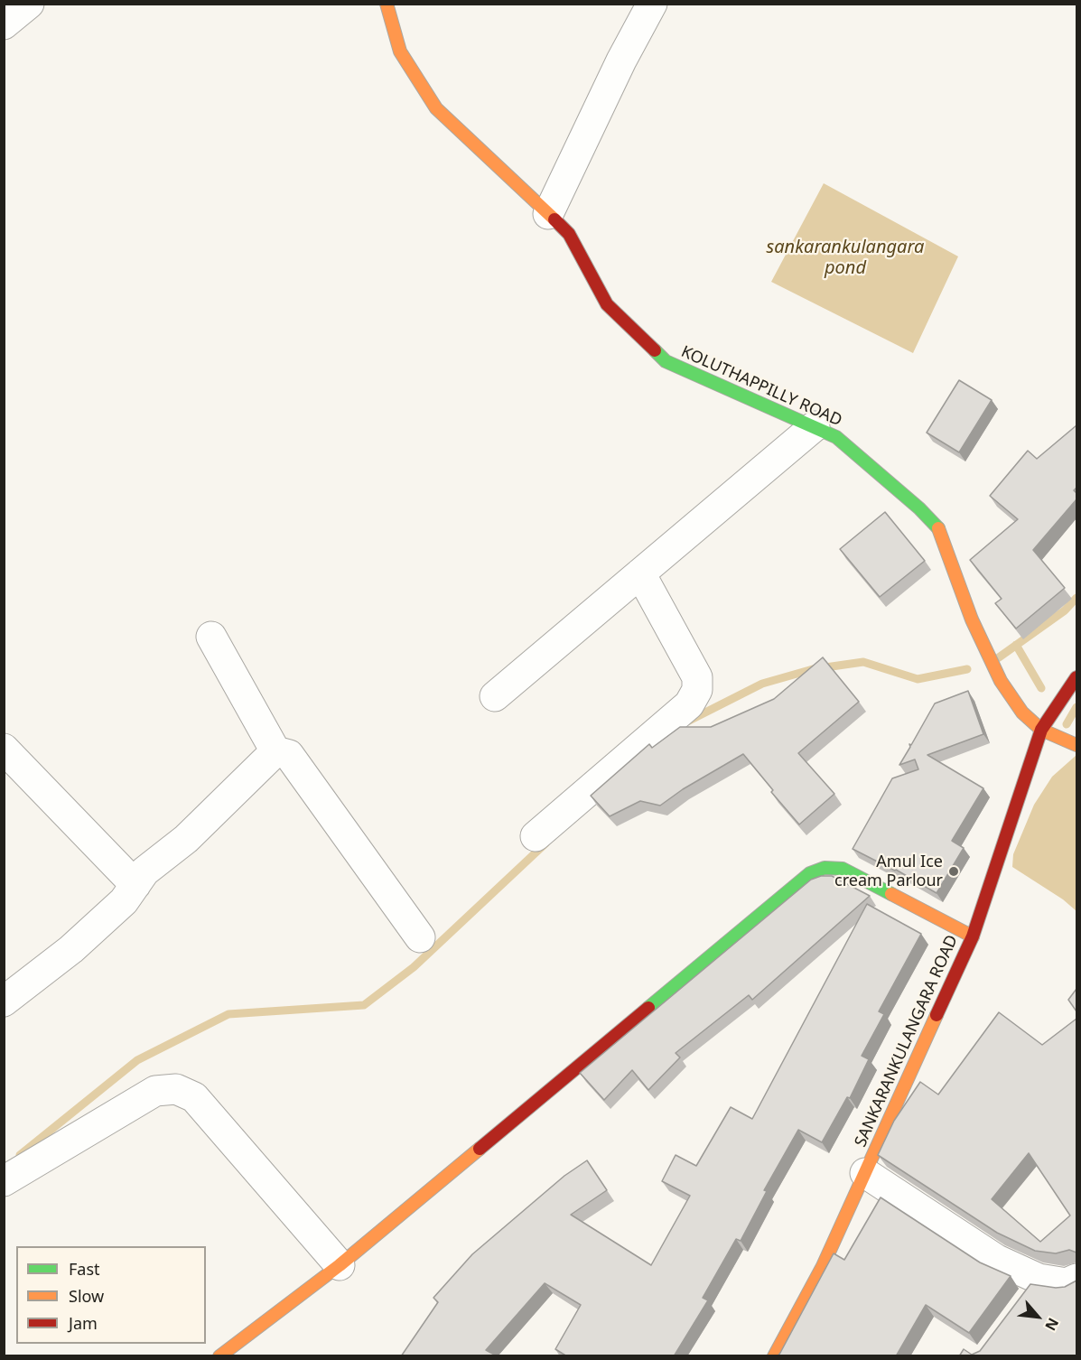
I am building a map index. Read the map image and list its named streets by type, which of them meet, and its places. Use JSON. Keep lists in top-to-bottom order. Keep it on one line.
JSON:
{"streets":{"street":["KOLUTHAPPILLY ROAD","SANKARANKULANGARA ROAD"]},"crossings":[["KOLUTHAPPILLY ROAD","SANKARANKULANGARA ROAD"]],"water":["sankarankulangara pond"],"places":["Amul Ice cream Parlour"],"legend":["Fast","Slow","Jam"],"north":"bottom right"}
